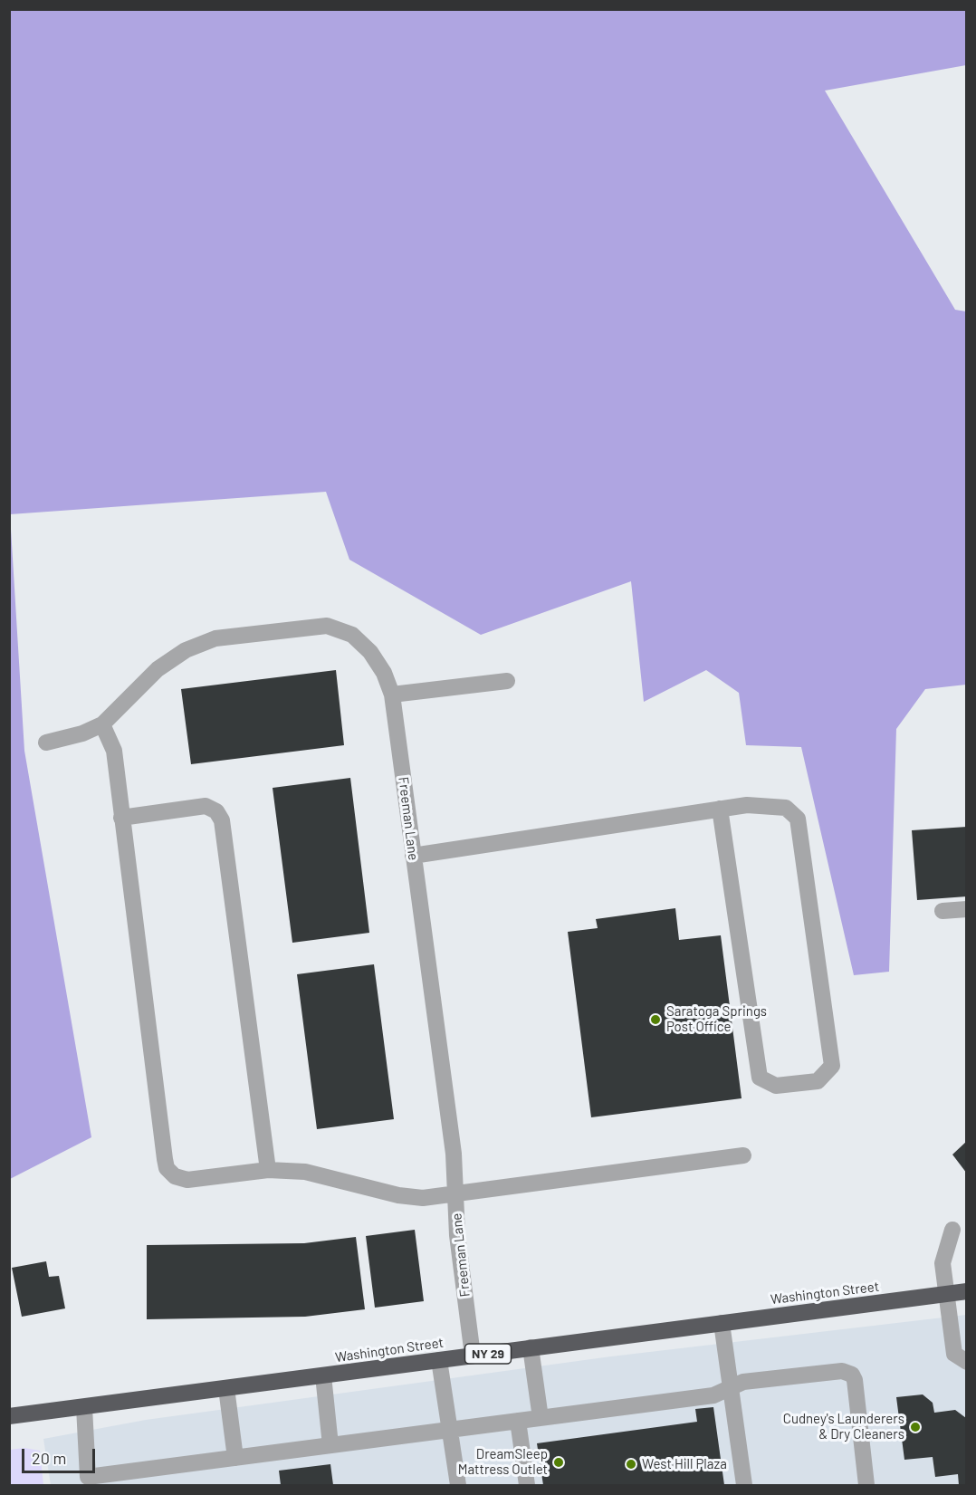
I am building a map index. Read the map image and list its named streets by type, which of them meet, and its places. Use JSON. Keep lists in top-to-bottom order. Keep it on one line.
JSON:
{"streets":{"highway":["Washington Street","NY 29"],"lane":["Freeman Lane"]},"crossings":[["Freeman Lane","Washington Street"]],"places":["Saratoga Springs Post Office","Cudney's Launderers & Dry Cleaners","DreamSleep Mattress Outlet","West Hill Plaza"],"scale_bar":"20 m"}
